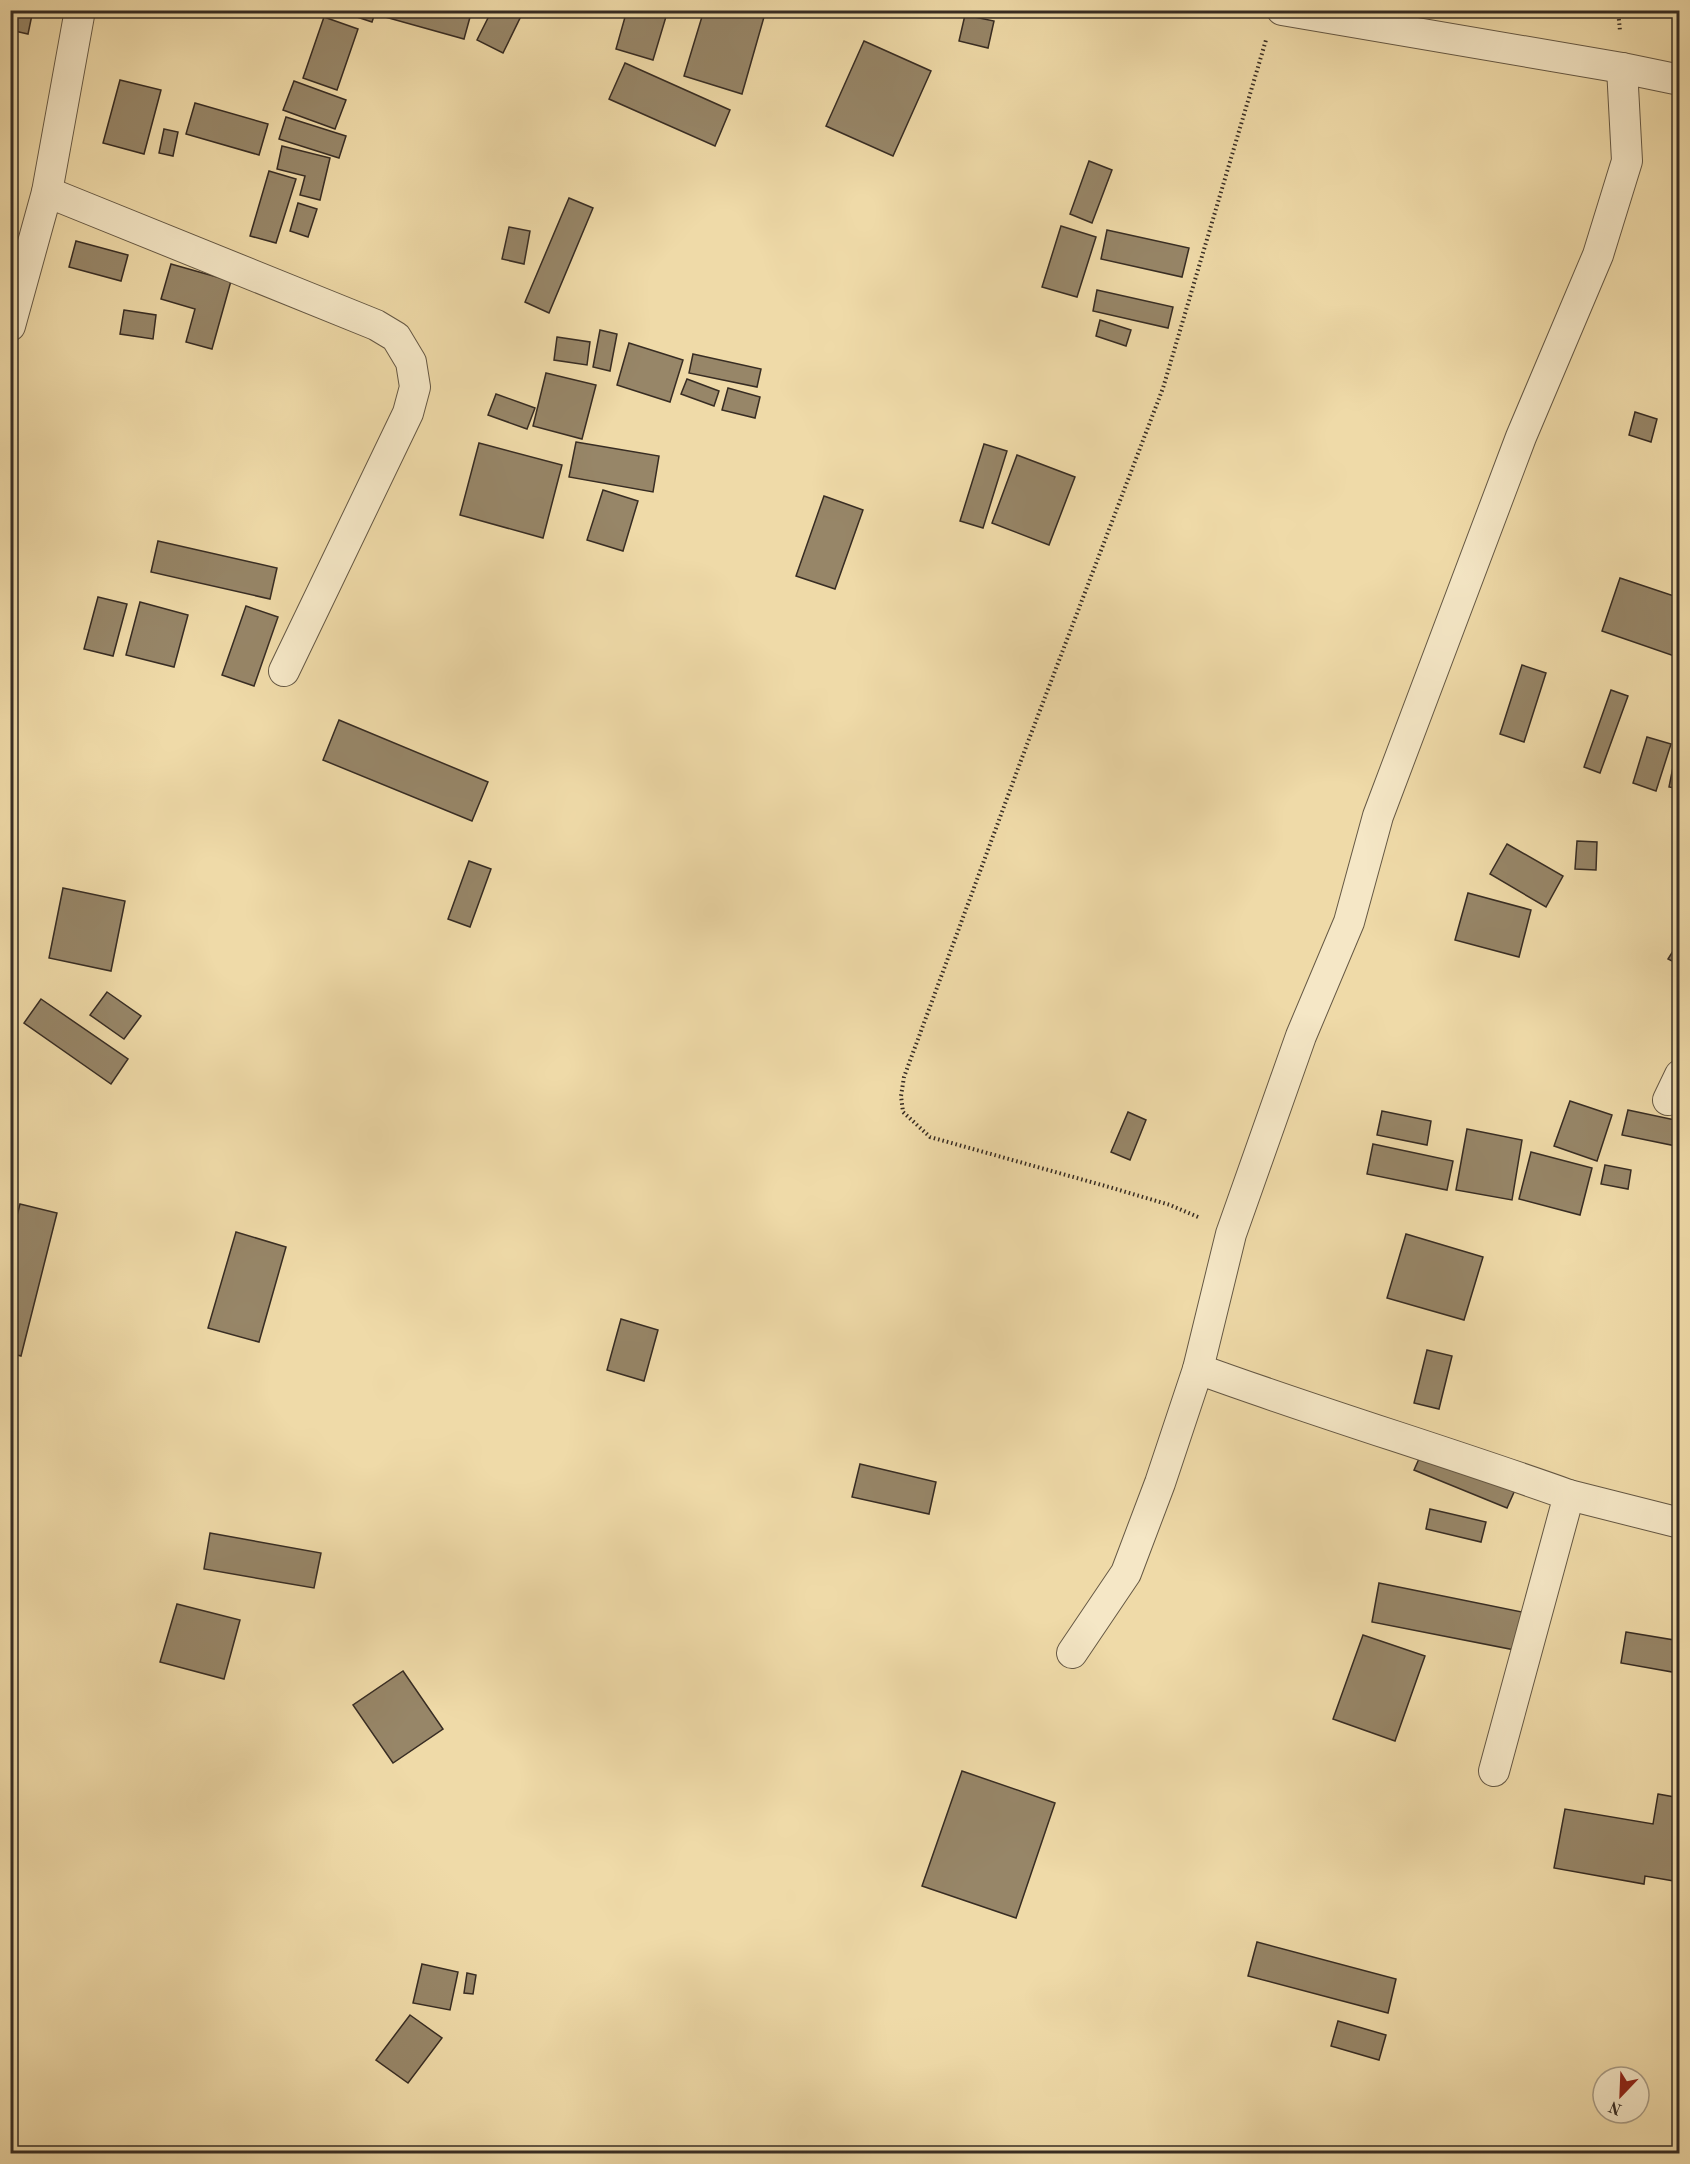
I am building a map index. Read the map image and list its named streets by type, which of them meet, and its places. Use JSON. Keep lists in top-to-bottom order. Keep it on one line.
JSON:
{"north":"bottom left"}
